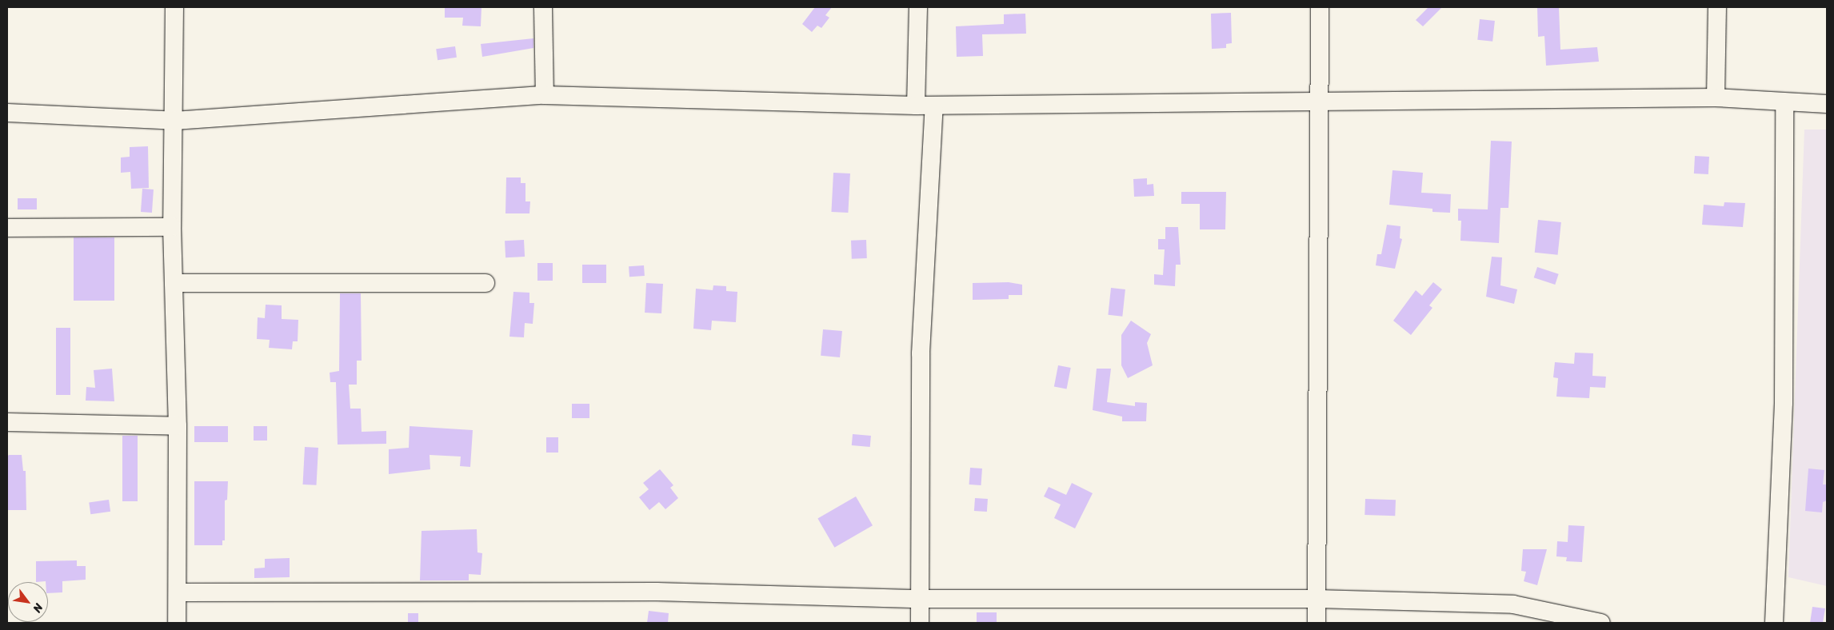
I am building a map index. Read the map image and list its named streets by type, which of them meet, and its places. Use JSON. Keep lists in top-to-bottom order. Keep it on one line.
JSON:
{"north":"bottom right"}
